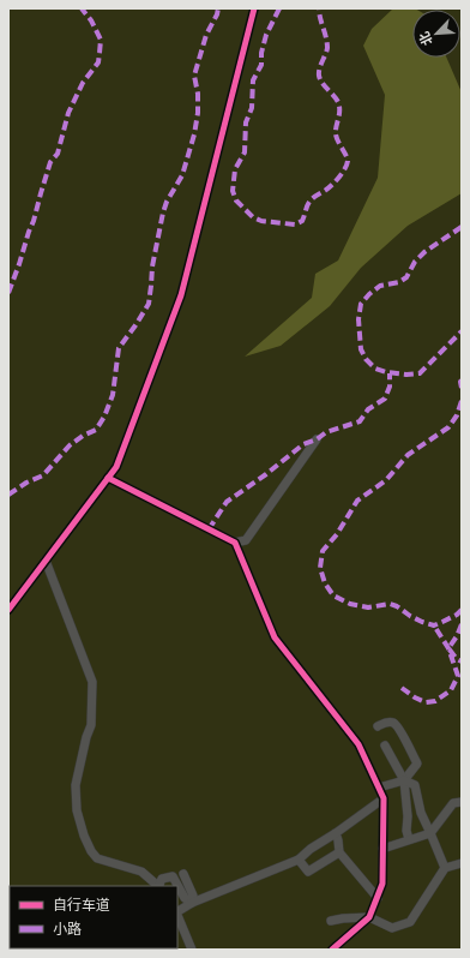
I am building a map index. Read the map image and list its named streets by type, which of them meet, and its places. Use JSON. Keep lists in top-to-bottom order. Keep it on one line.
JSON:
{"legend":["自行车道","小路"],"north":"bottom left"}
